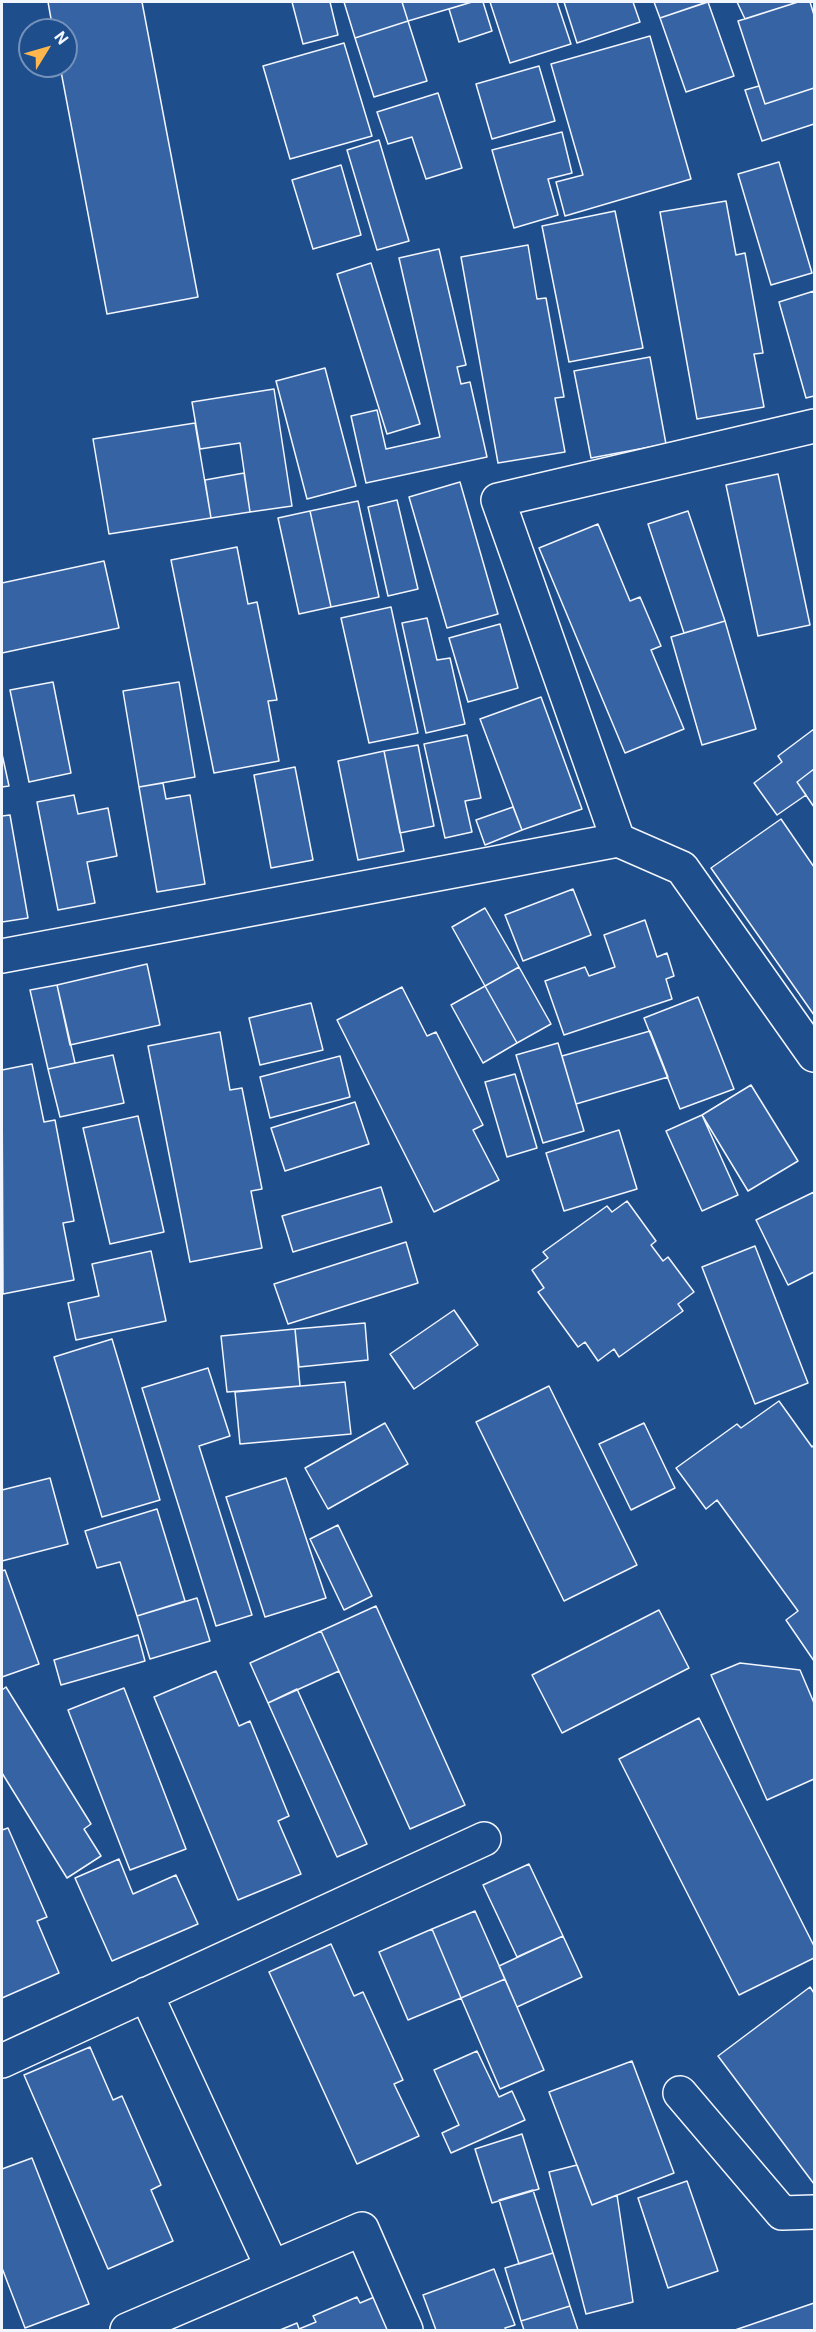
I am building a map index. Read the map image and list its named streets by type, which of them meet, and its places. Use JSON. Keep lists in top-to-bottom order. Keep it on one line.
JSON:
{"north":"top right"}
